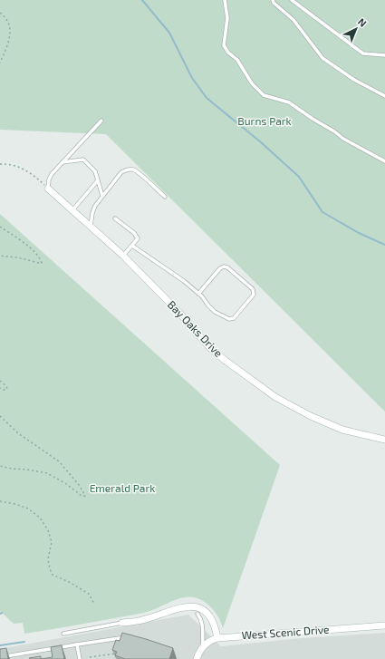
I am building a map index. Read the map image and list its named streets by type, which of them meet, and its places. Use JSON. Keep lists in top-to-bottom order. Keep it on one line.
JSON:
{"streets":{"street":["Bay Oaks Drive","West Scenic Drive"]},"parks":["Burns Park","Emerald Park"],"north":"top right"}
